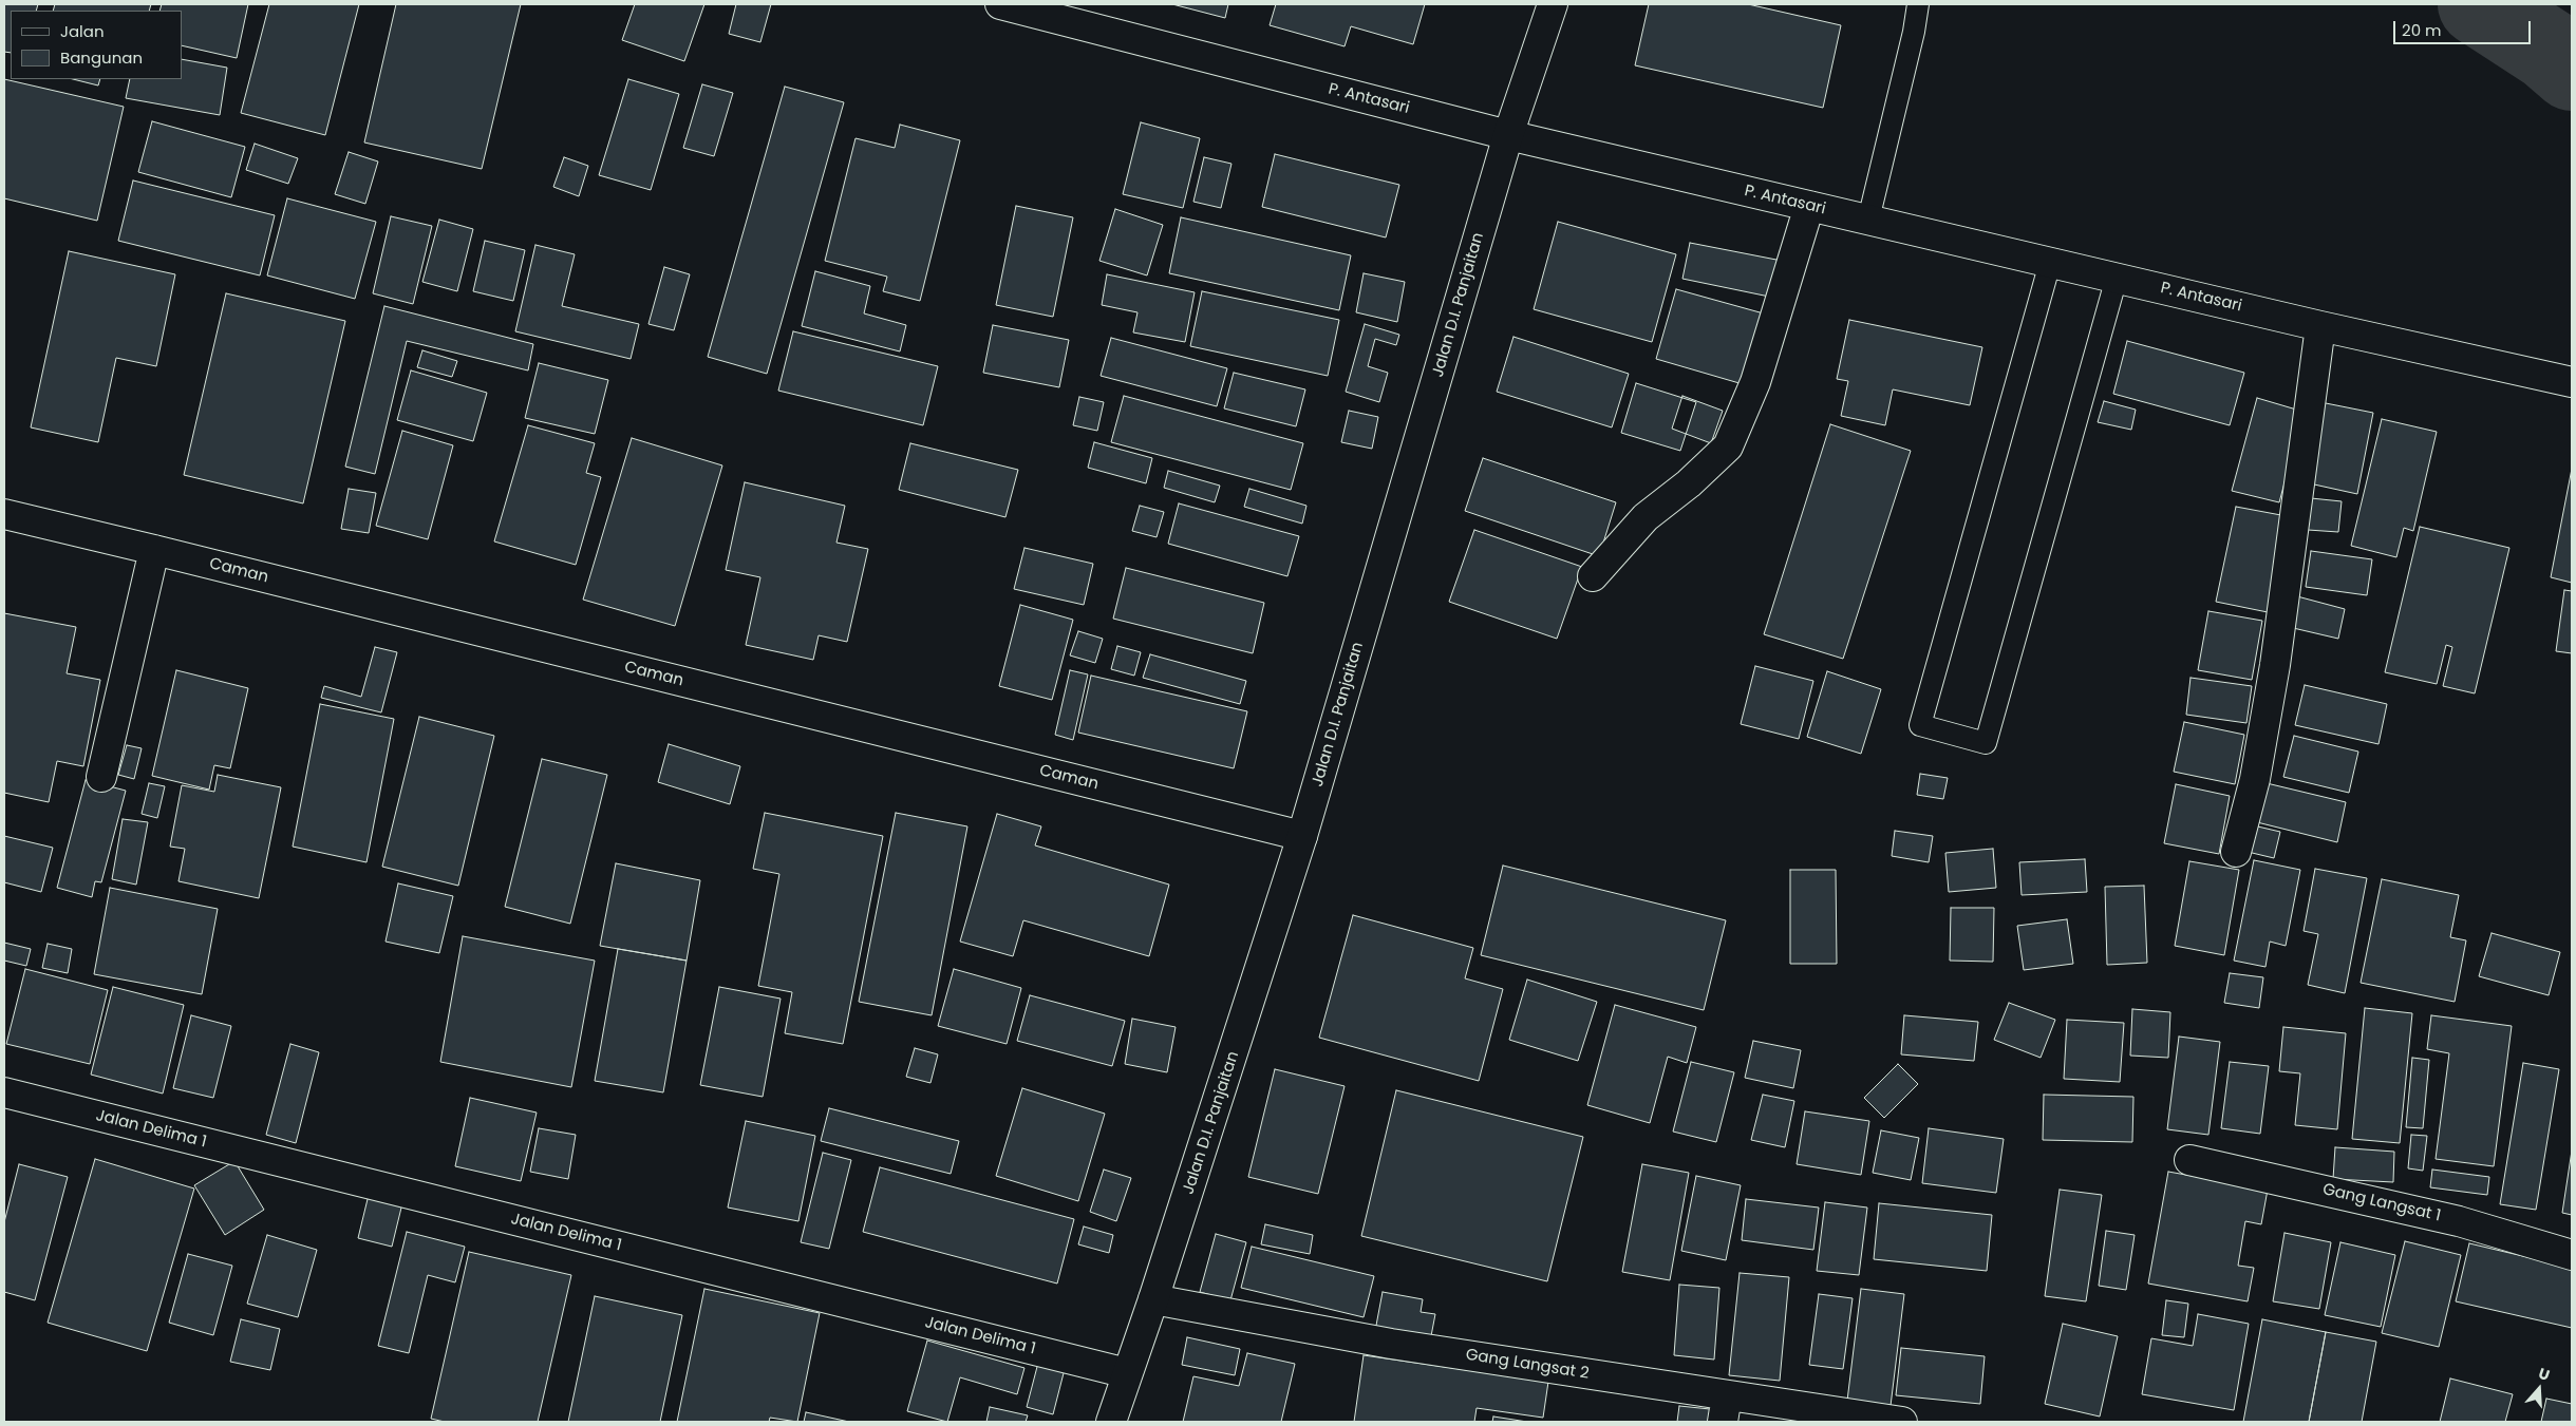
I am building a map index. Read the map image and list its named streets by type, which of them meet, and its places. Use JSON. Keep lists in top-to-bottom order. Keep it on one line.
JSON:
{"streets":{"street":["P. Antasari","Jalan D.I. Panjaitan","Caman","Jalan Delima 1","Gang Langsat 1","Gang Langsat 2"]},"crossings":[["P. Antasari","Jalan D.I. Panjaitan"],["Jalan D.I. Panjaitan","Caman"],["Jalan D.I. Panjaitan","Jalan Delima 1"],["Jalan D.I. Panjaitan","Gang Langsat 2"]],"legend":["Jalan","Bangunan"],"scale_bar":"20 m","north":"top"}
